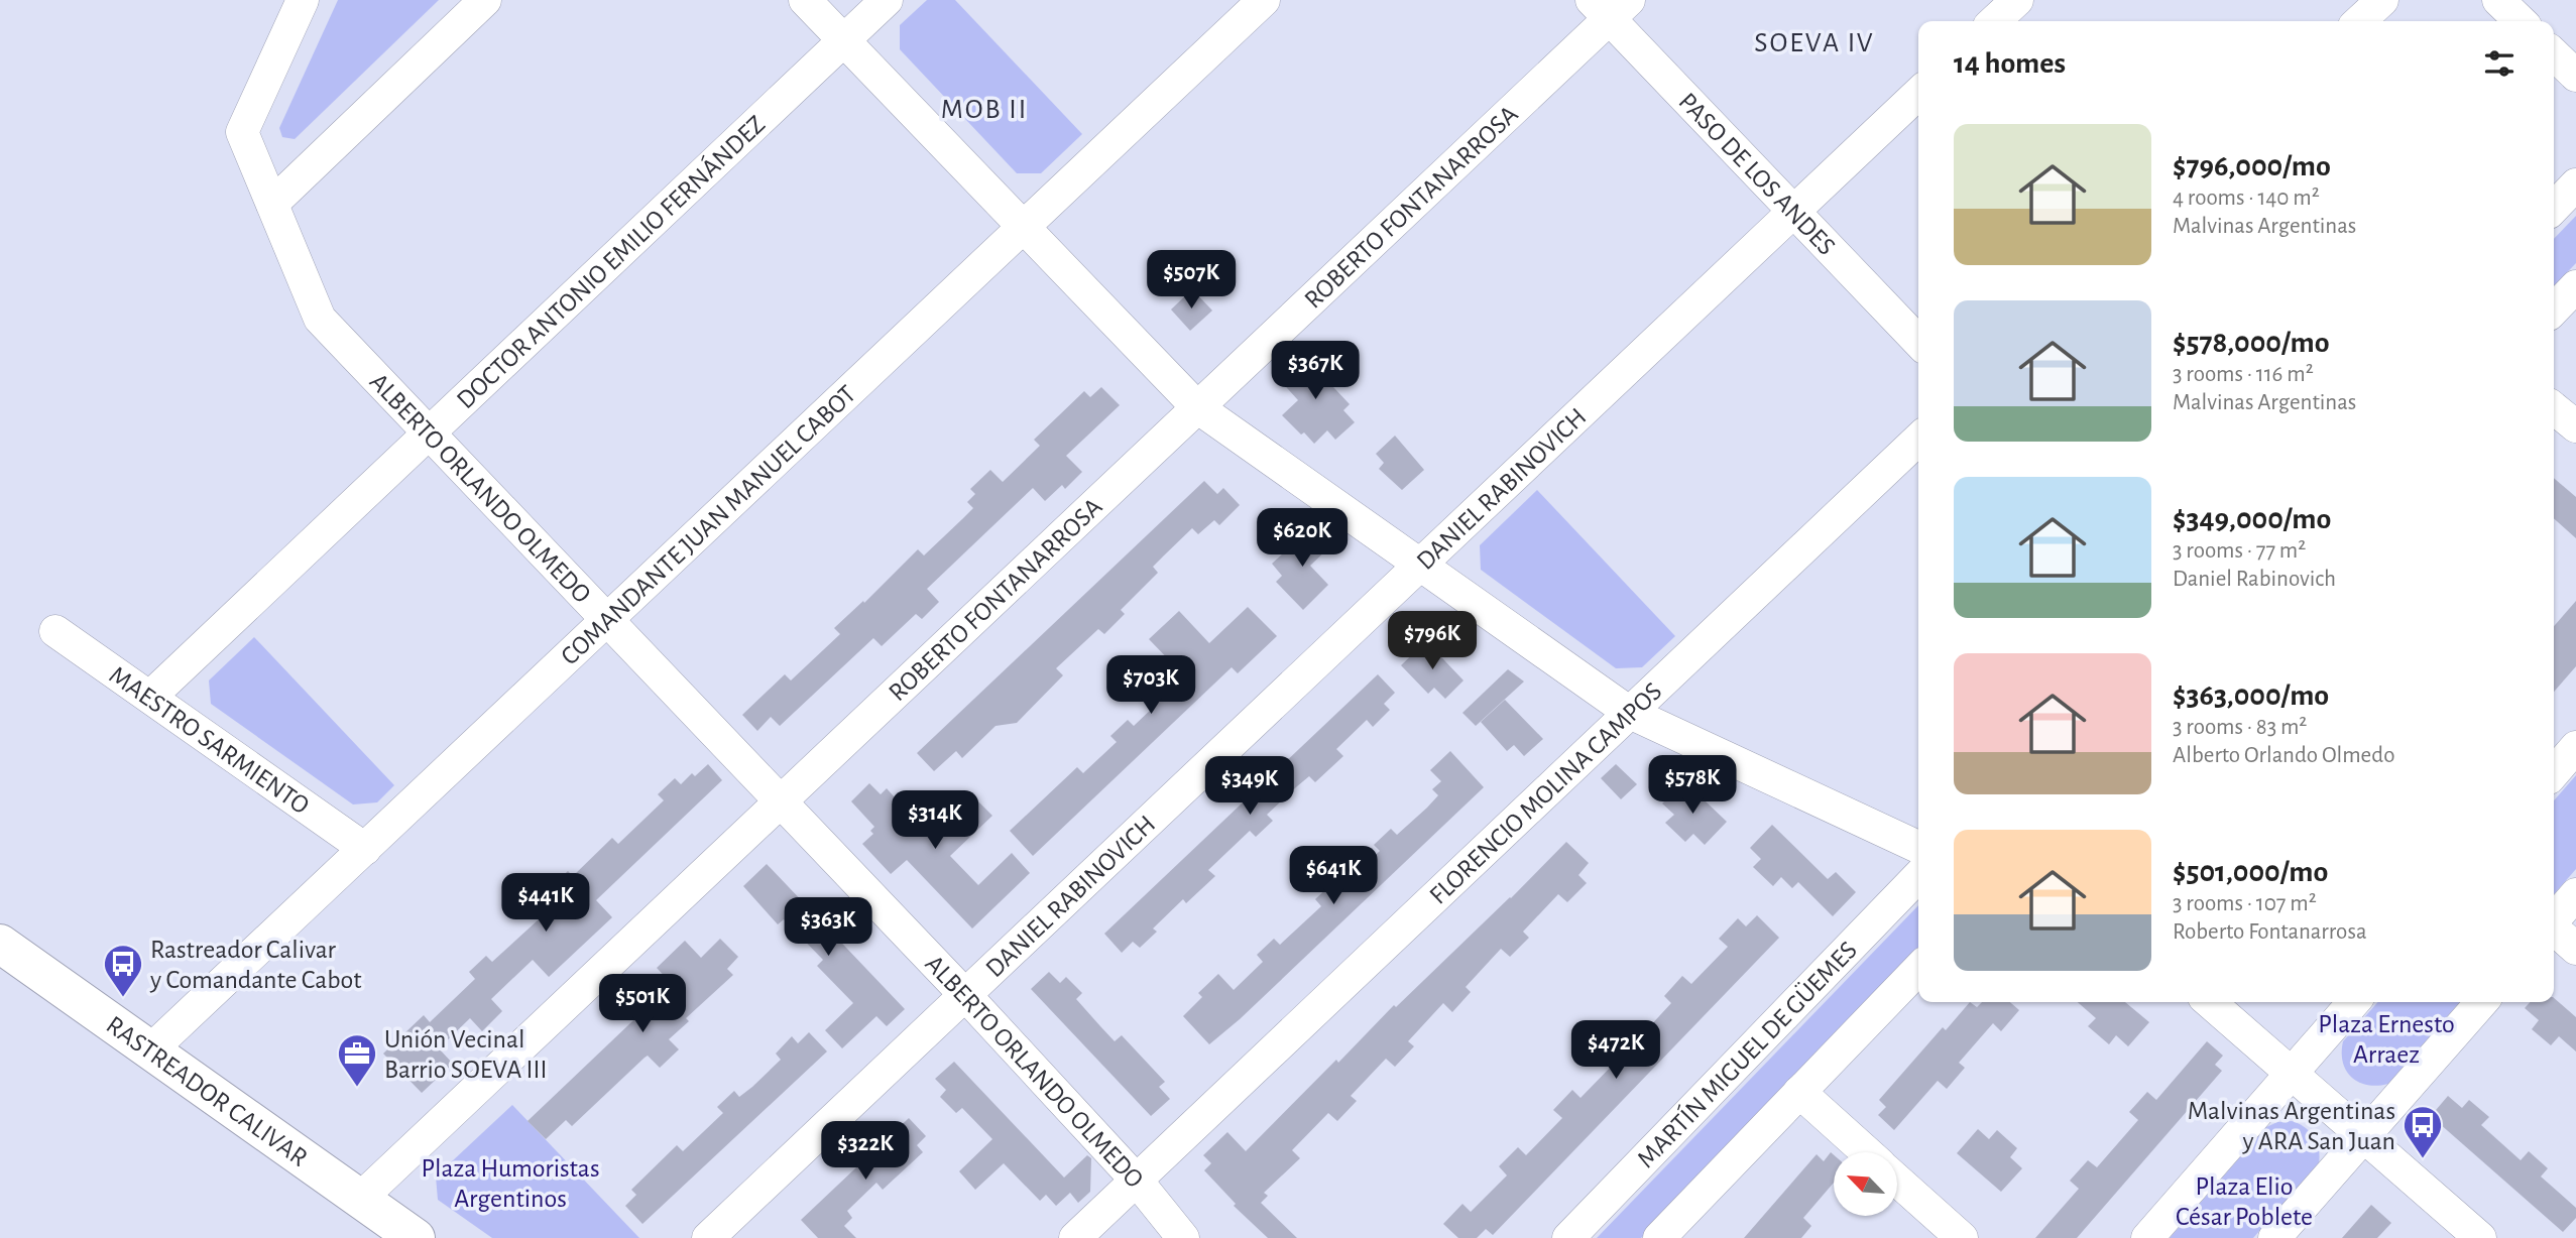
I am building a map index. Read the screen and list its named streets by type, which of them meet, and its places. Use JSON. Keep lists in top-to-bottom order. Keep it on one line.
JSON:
{"streets":{"main road":["RASTREADOR CALIVAR"],"street":["PASO DE LOS ANDES","ROBERTO FONTANARROSA","DOCTOR ANTONIO EMILIO FERNÁNDEZ","ALBERTO ORLANDO OLMEDO","DANIEL RABINOVICH","COMANDANTE JUAN MANUEL CABOT","MAESTRO SARMIENTO","FLORENCIO MOLINA CAMPOS","MARTÍN MIGUEL DE GÜEMES"]},"crossings":[["PASO DE LOS ANDES","ROBERTO FONTANARROSA"],["PASO DE LOS ANDES","DANIEL RABINOVICH"],["ROBERTO FONTANARROSA","ALBERTO ORLANDO OLMEDO"],["ROBERTO FONTANARROSA","RASTREADOR CALIVAR"],["DOCTOR ANTONIO EMILIO FERNÁNDEZ","ALBERTO ORLANDO OLMEDO"],["DOCTOR ANTONIO EMILIO FERNÁNDEZ","MAESTRO SARMIENTO"],["ALBERTO ORLANDO OLMEDO","DANIEL RABINOVICH"],["ALBERTO ORLANDO OLMEDO","COMANDANTE JUAN MANUEL CABOT"],["ALBERTO ORLANDO OLMEDO","FLORENCIO MOLINA CAMPOS"],["COMANDANTE JUAN MANUEL CABOT","MAESTRO SARMIENTO"],["COMANDANTE JUAN MANUEL CABOT","RASTREADOR CALIVAR"]],"districts":["SOEVA IV","MOB II"],"parks":["Plaza Ernesto Arraez","Plaza Humoristas Argentinos","Plaza Elio César Poblete"],"places":{"bus stop":["Rastreador Calivar y Comandante Cabot","Malvinas Argentinas y ARA San Juan"],"office":["Unión Vecinal Barrio SOEVA III"]},"north":"top left","page":{"heading":"14 homes","list":[{"name":"$796,000/mo","note":"4 rooms · 140 m² · Malvinas Argentinas"},{"name":"$578,000/mo","note":"3 rooms · 116 m² · Malvinas Argentinas"},{"name":"$349,000/mo","note":"3 rooms · 77 m² · Daniel Rabinovich"},{"name":"$363,000/mo","note":"3 rooms · 83 m² · Alberto Orlando Olmedo"},{"name":"$501,000/mo","note":"3 rooms · 107 m² · Roberto Fontanarrosa"}],"price":["$507K","$367K","$620K","$796K","$703K","$578K","$349K","$314K","$641K","$441K","$363K","$501K","$472K","$322K"]}}
